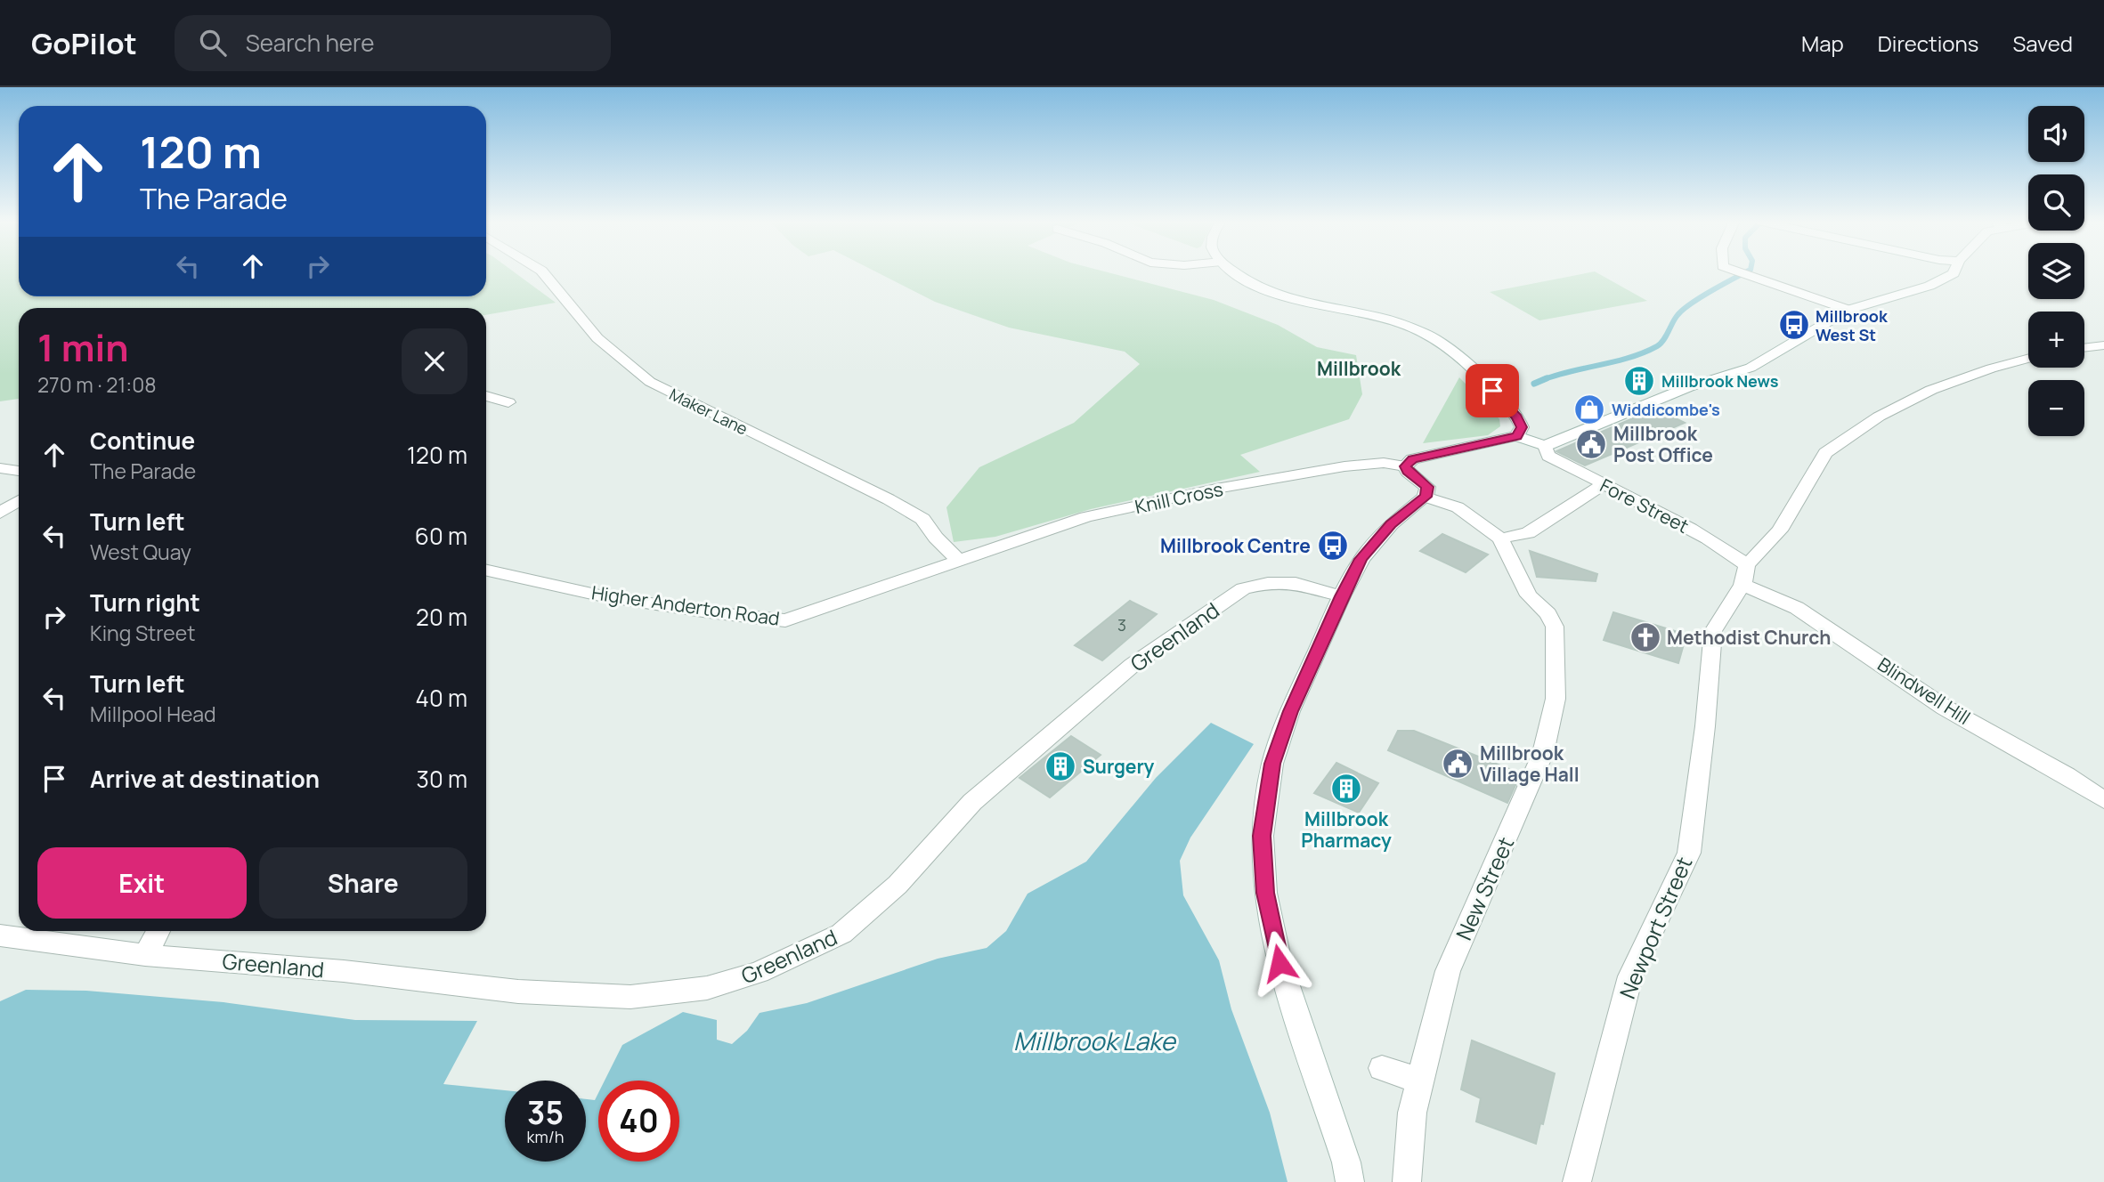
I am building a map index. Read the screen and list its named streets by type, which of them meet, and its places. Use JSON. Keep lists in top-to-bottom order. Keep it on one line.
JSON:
{"streets":{"street":["Maker Lane","Knill Cross","Fore Street","Higher Anderton Road","Greenland","Blindwell Hill","New Street","Newport Street"]},"crossings":[["Maker Lane","Knill Cross"],["Maker Lane","Higher Anderton Road"],["Knill Cross","Higher Anderton Road"],["Fore Street","Blindwell Hill"],["Fore Street","Newport Street"],["Blindwell Hill","Newport Street"]],"districts":["Millbrook"],"water":["Millbrook Lake"],"places":{"bus stop":["Millbrook West St","Millbrook Centre"],"building":["Millbrook News","Surgery","Millbrook Pharmacy"],"shop":["Widdicombe's"],"public building":["Millbrook Post Office","Millbrook Village Hall"],"church":["Methodist Church"]},"house_numbers":["3"],"page":{"header":"GoPilot","search":"Search here","nav":["Map","Directions","Saved"],"map_buttons":["+","−"],"turn":["120 m","The Parade"],"heading":["1 min","270 m · 21:08"],"list":[{"name":"Continue","note":"The Parade","value":"120 m"},{"name":"Turn left","note":"West Quay","value":"60 m"},{"name":"Turn right","note":"King Street","value":"20 m"},{"name":"Turn left","note":"Millpool Head","value":"40 m"},{"name":"Arrive at destination","value":"30 m"}],"buttons":["Exit","Share"],"speed":"35 km/h","limit":"40"}}
